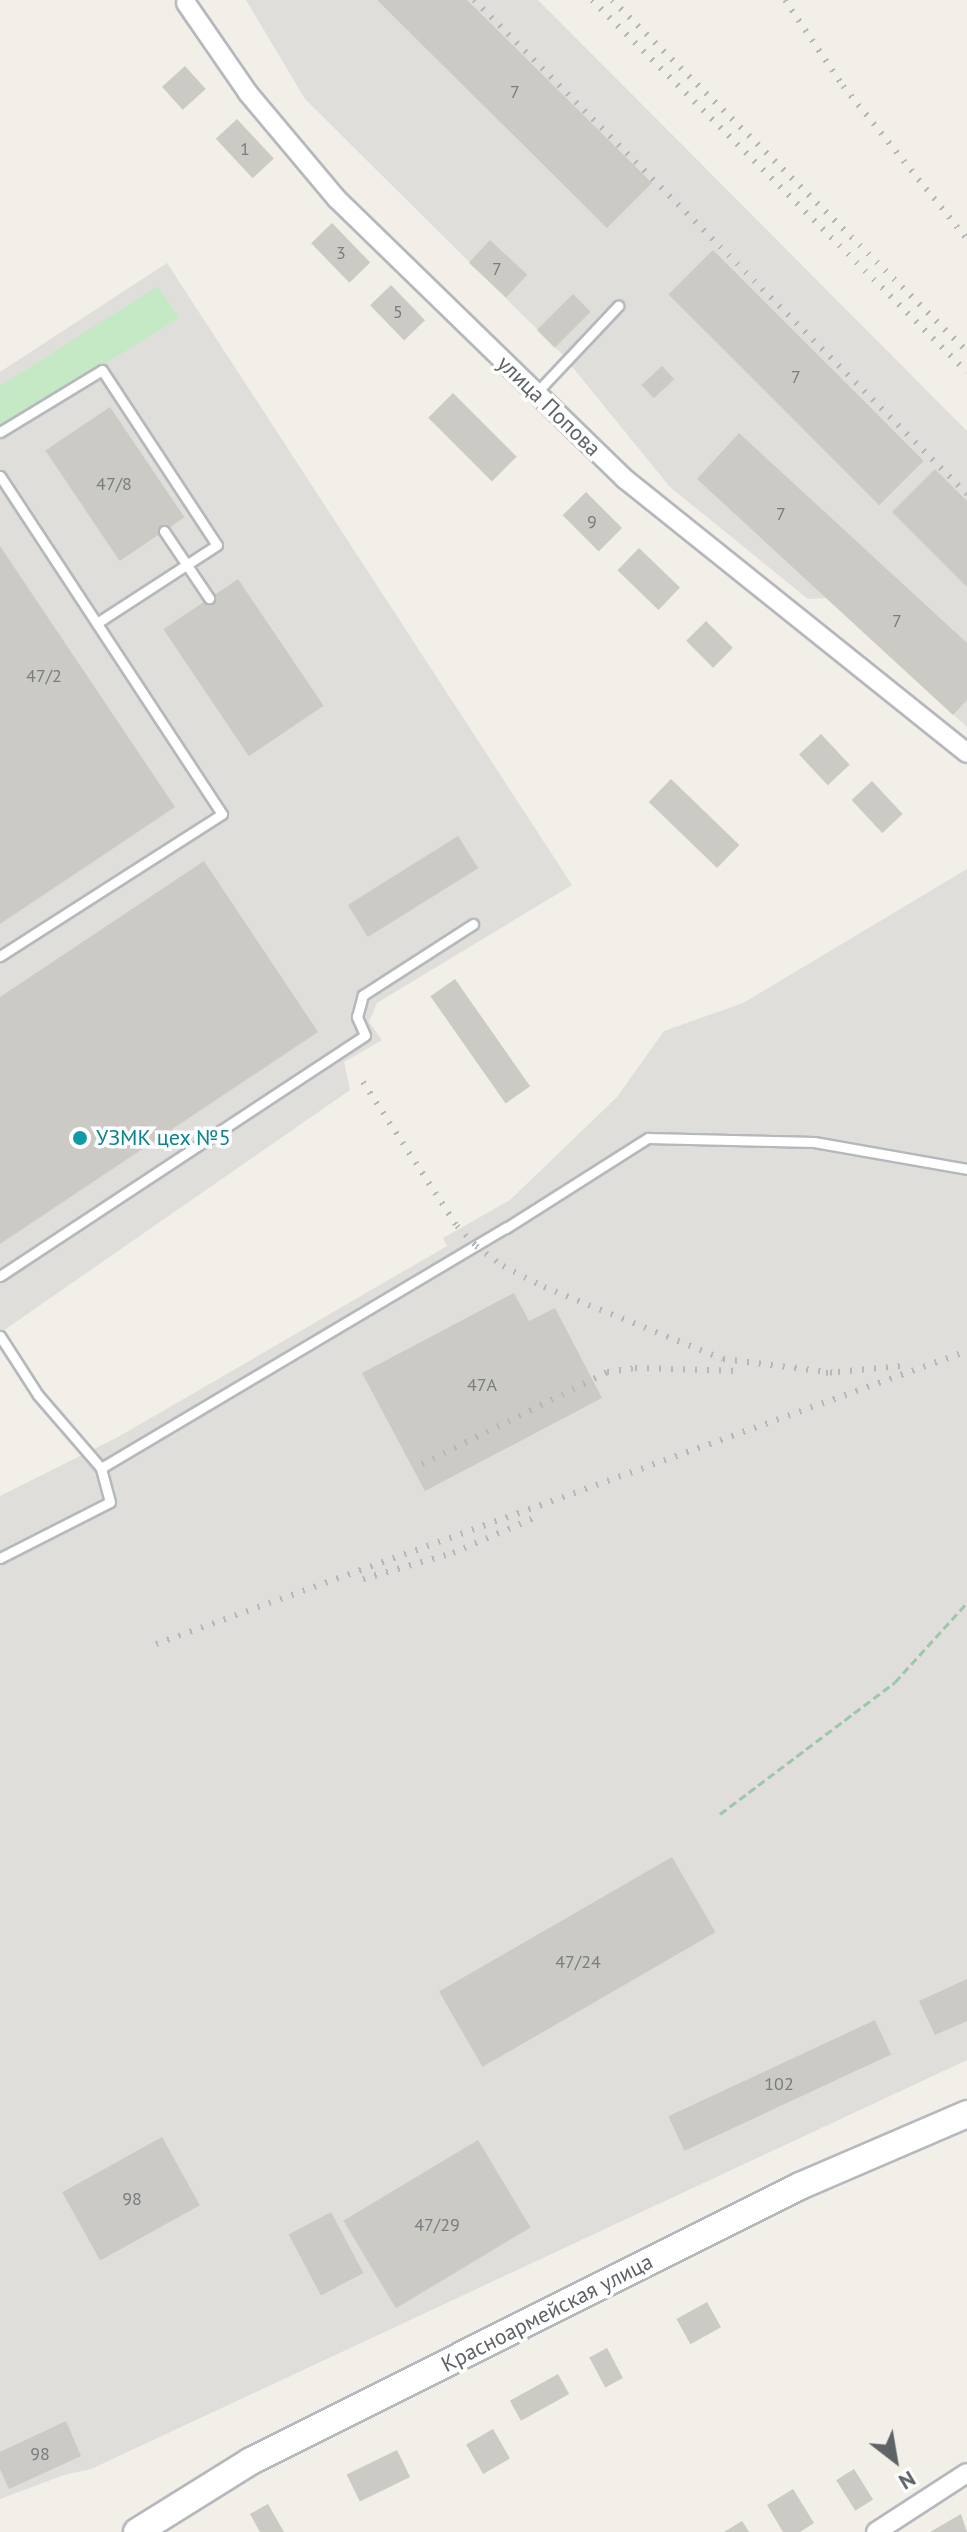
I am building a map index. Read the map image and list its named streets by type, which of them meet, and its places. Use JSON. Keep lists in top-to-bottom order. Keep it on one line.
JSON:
{"streets":{"street":["улица Попова","Красноармейская улица"]},"places":["УЗМК цех №5"],"house_numbers":["7","1","3","7","5","7","47/8","7","9","7","47/2","47А","47/24","102","98","47/29","98"],"north":"bottom right"}
